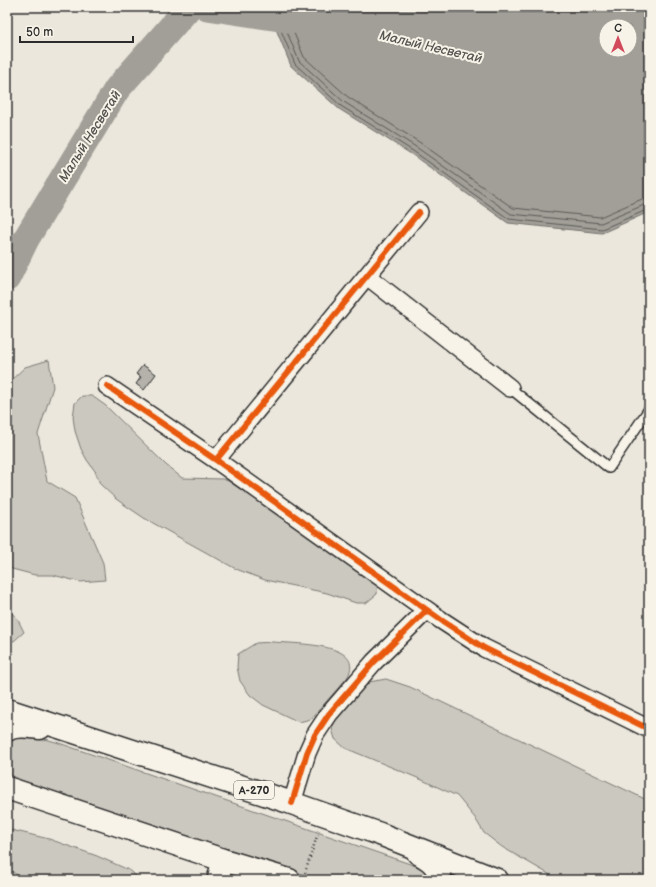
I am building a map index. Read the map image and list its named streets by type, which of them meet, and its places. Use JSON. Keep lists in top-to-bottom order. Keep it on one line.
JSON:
{"streets":{"highway":["А-270"]},"water":["Малый Несветай"],"scale_bar":"50 m","north":"top"}
